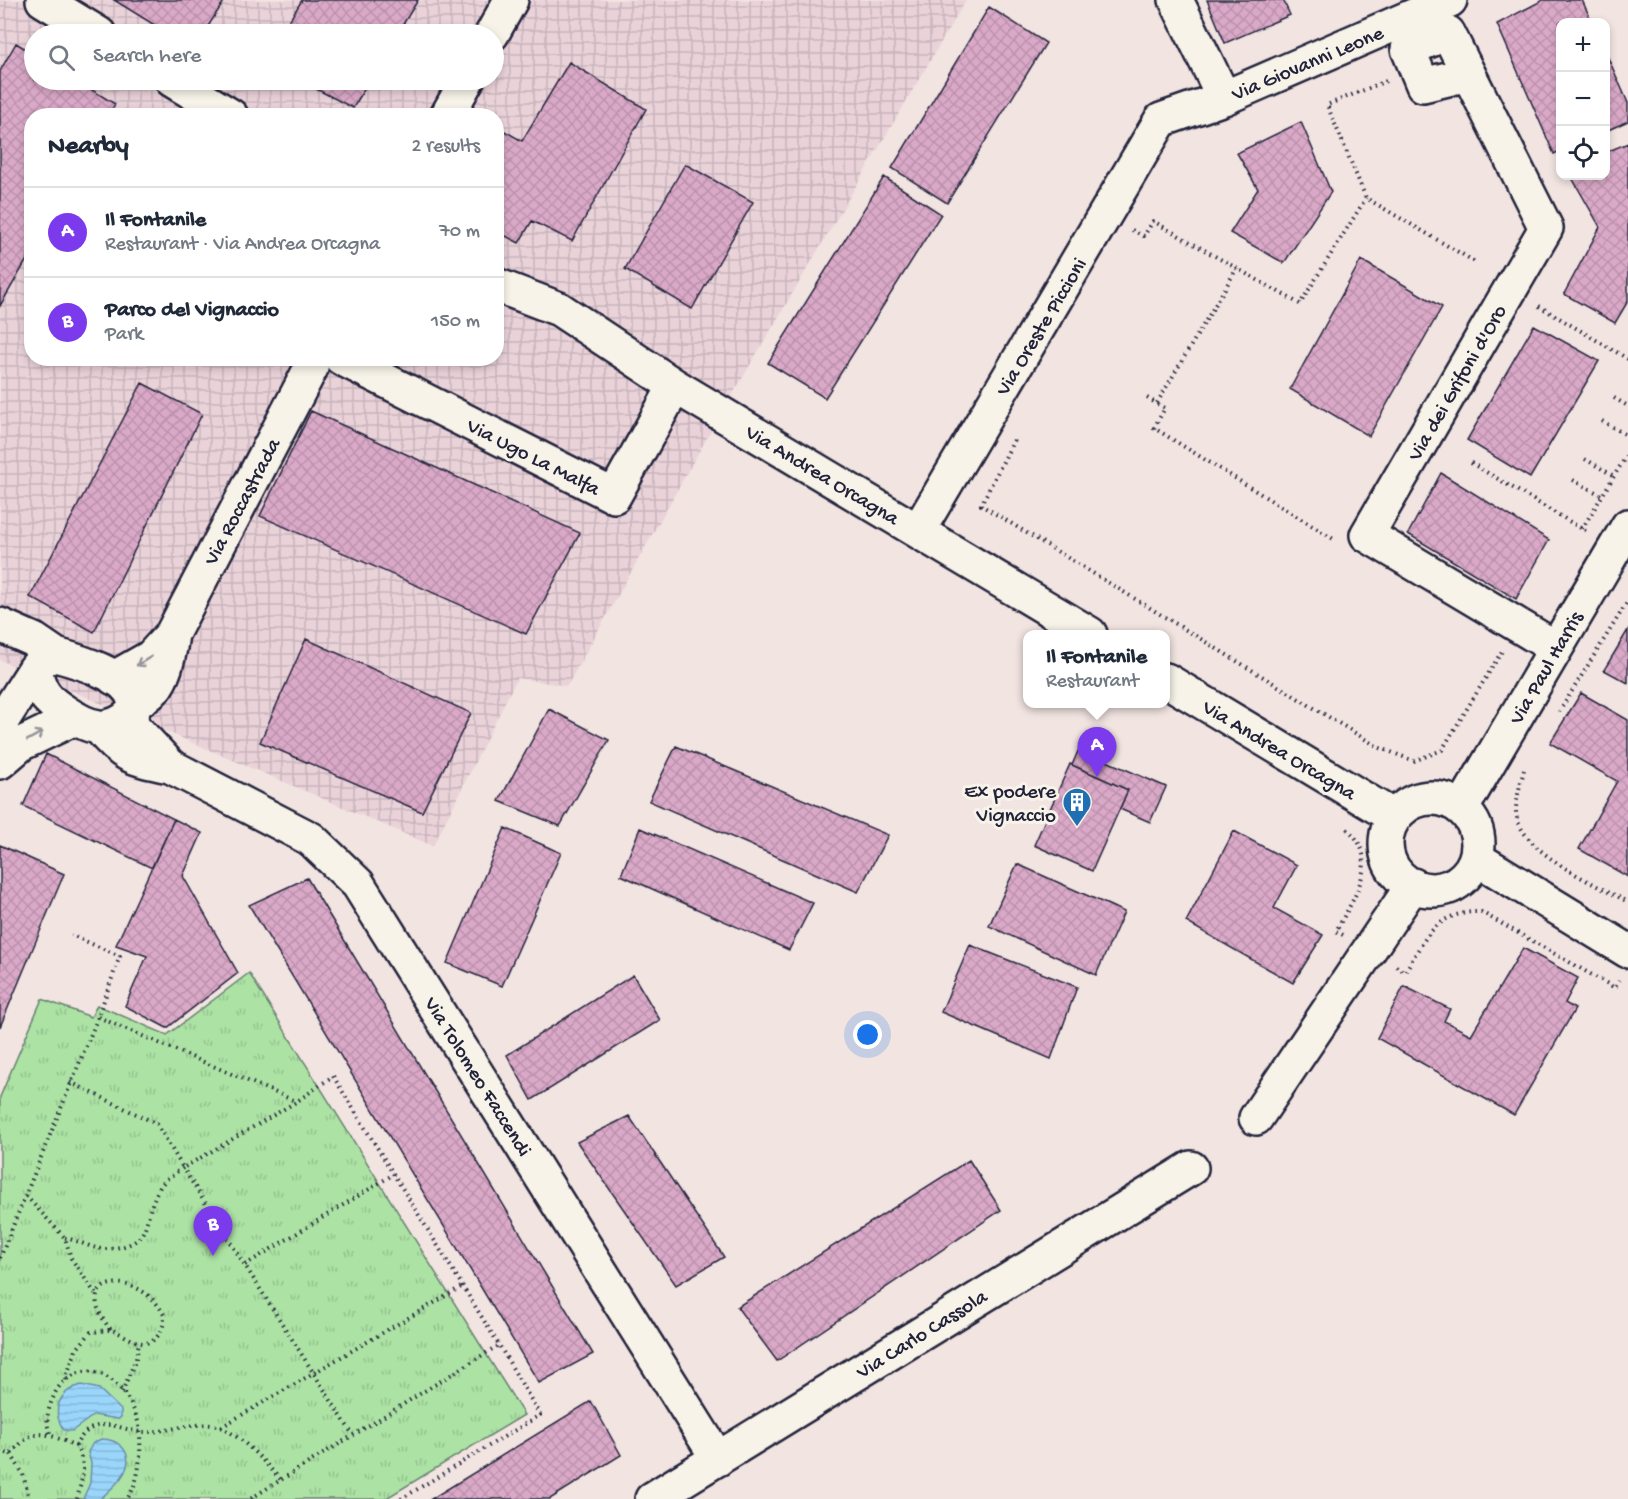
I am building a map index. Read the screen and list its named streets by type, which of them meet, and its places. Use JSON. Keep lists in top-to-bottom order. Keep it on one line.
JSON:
{"streets":{"street":["Via Giovanni Leone","Via Oreste Piccioni","Via dei Grifoni d'Oro","Via Ugo La Malfa","Via Andrea Orcagna","Via Roccastrada","Via Paul Harris","Via Tolomeo Faccendi","Via Carlo Cassola"]},"crossings":[["Via Giovanni Leone","Via Oreste Piccioni"],["Via Giovanni Leone","Via dei Grifoni d'Oro"],["Via Oreste Piccioni","Via Andrea Orcagna"],["Via dei Grifoni d'Oro","Via Paul Harris"],["Via Ugo La Malfa","Via Andrea Orcagna"],["Via Andrea Orcagna","Via Paul Harris"],["Via Roccastrada","Via Tolomeo Faccendi"],["Via Tolomeo Faccendi","Via Carlo Cassola"]],"places":{"building":["Ex podere Vignaccio"]},"page":{"map_buttons":["+","−"],"search":"Search here","heading":["Nearby","2 results"],"list":[{"mark":"A","name":"Il Fontanile","note":"Restaurant · Via Andrea Orcagna","value":"70 m"},{"mark":"B","name":"Parco del Vignaccio","note":"Park","value":"150 m"}],"popup":["Il Fontanile","Restaurant"],"pins":["A","B"]}}
